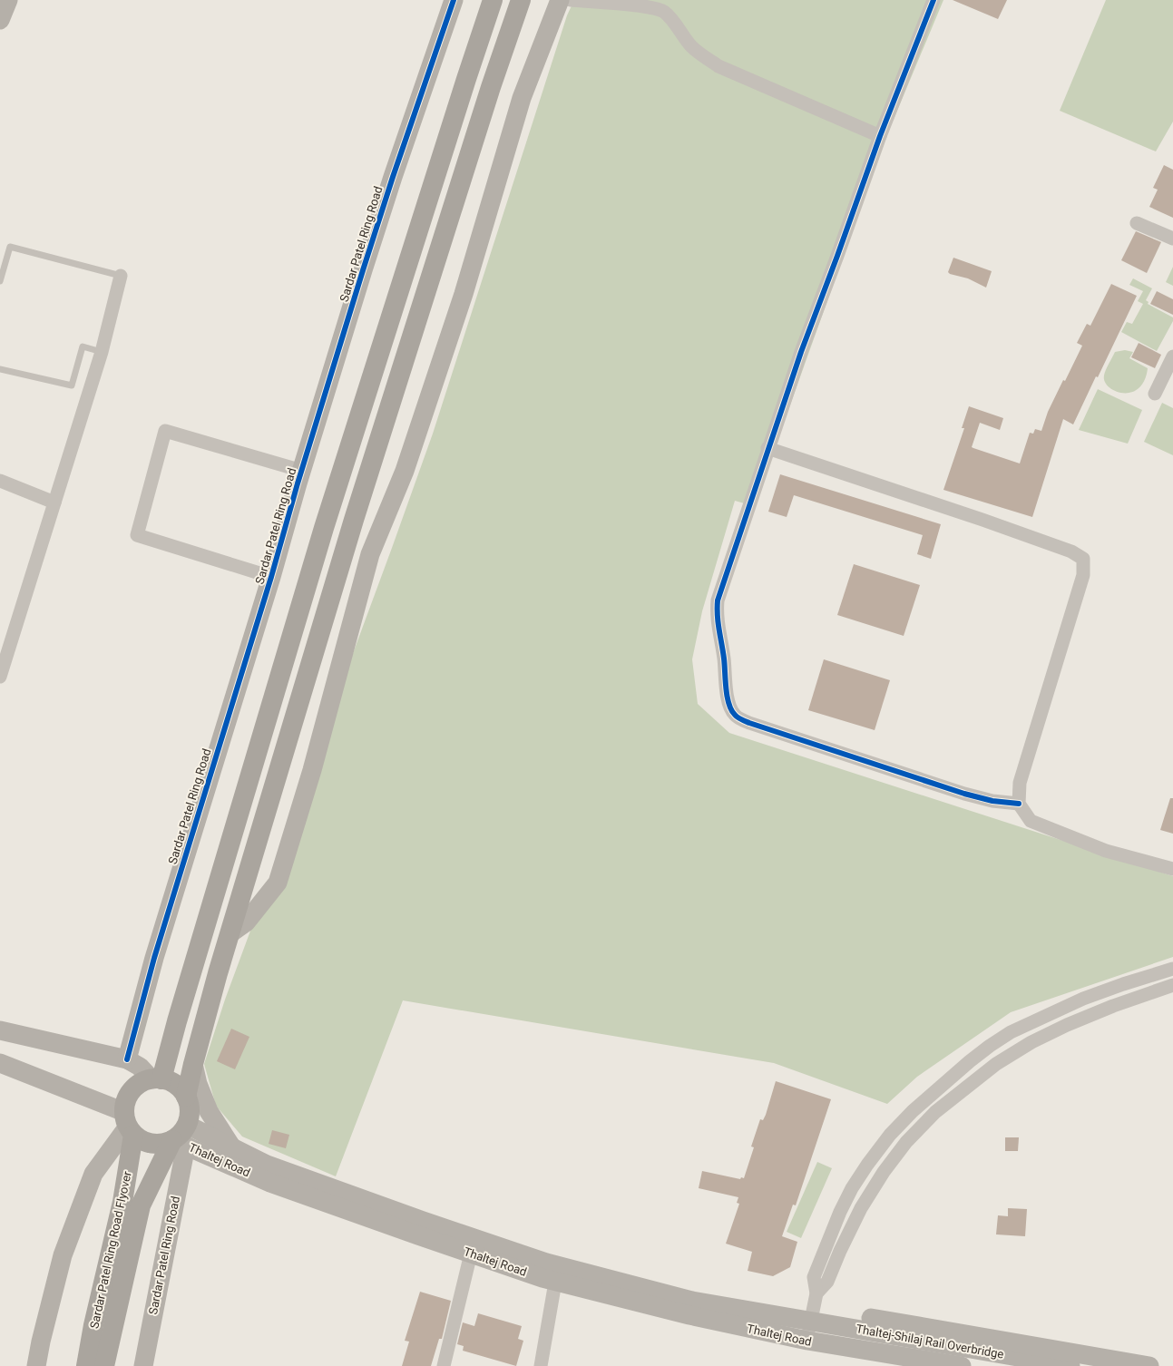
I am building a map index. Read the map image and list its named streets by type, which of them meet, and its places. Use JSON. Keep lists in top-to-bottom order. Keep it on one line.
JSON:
{"streets":{"highway":["Sardar Patel Ring Road Flyover"],"street":["Sardar Patel Ring Road","Thaltej Road","Thaltej-Shilaj Rail Overbridge"]},"crossings":[["Sardar Patel Ring Road","Thaltej Road"],["Sardar Patel Ring Road","Sardar Patel Ring Road Flyover"],["Thaltej Road","Sardar Patel Ring Road Flyover"],["Thaltej Road","Thaltej-Shilaj Rail Overbridge"]]}
